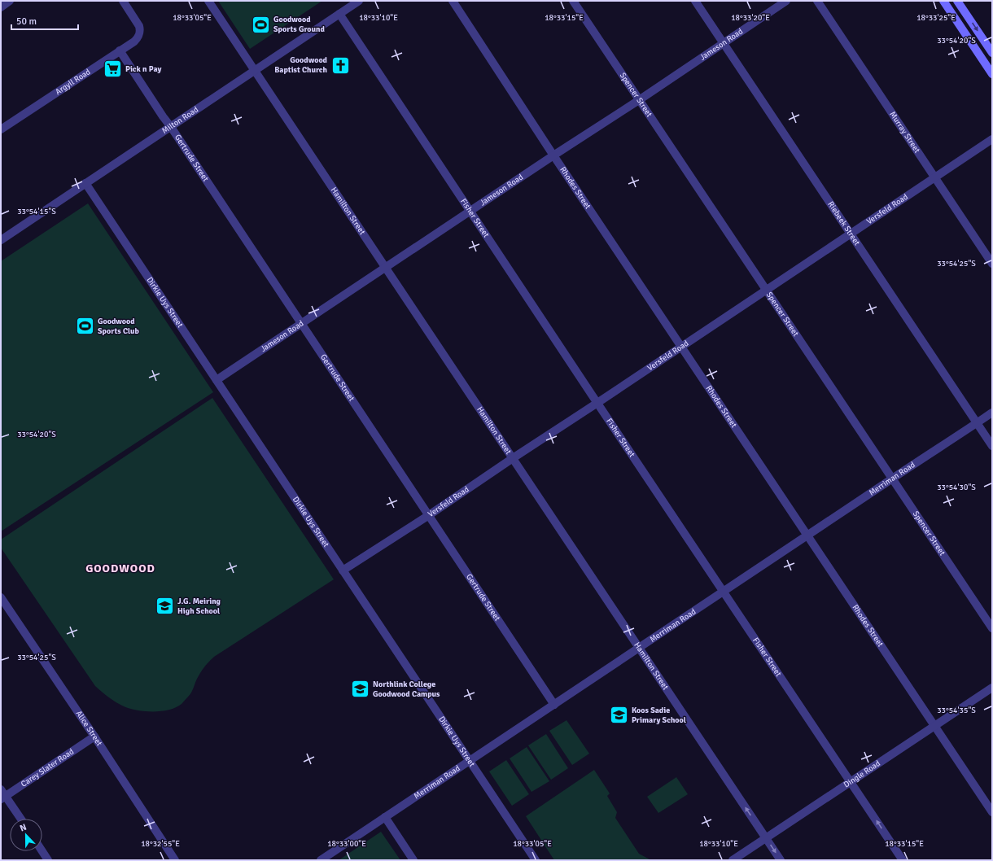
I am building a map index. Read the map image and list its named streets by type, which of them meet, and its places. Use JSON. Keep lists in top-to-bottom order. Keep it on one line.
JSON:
{"streets":{"street":["Jameson Road","Argyll Road","Spencer Street","Milton Road","Murray Street","Gertrude Street","Rhodes Street","Versfeld Road","Hamilton Street","Fisher Street","Riebeek Street","Dirkie Uys Street","Merriman Road","Alice Street","Carey Slater Road","Dingle Road"]},"crossings":[["Jameson Road","Spencer Street"],["Jameson Road","Gertrude Street"],["Jameson Road","Rhodes Street"],["Jameson Road","Hamilton Street"],["Jameson Road","Fisher Street"],["Jameson Road","Riebeek Street"],["Jameson Road","Dirkie Uys Street"],["Argyll Road","Gertrude Street"],["Spencer Street","Versfeld Road"],["Spencer Street","Merriman Road"],["Milton Road","Gertrude Street"],["Milton Road","Hamilton Street"],["Milton Road","Fisher Street"],["Milton Road","Dirkie Uys Street"],["Murray Street","Versfeld Road"],["Gertrude Street","Versfeld Road"],["Gertrude Street","Merriman Road"],["Rhodes Street","Versfeld Road"],["Rhodes Street","Merriman Road"],["Rhodes Street","Dingle Road"],["Versfeld Road","Hamilton Street"],["Versfeld Road","Fisher Street"],["Versfeld Road","Riebeek Street"],["Versfeld Road","Dirkie Uys Street"],["Hamilton Street","Merriman Road"],["Hamilton Street","Dingle Road"],["Fisher Street","Merriman Road"],["Fisher Street","Dingle Road"],["Riebeek Street","Merriman Road"],["Dirkie Uys Street","Merriman Road"],["Alice Street","Carey Slater Road"]],"districts":["GOODWOOD"],"places":{"sports":["Goodwood Sports Ground","Goodwood Sports Club"],"church":["Goodwood Baptist Church"],"supermarket":["Pick n Pay"],"school or university":["J.G. Meiring High School","Northlink College Goodwood Campus","Koos Sadie Primary School"]},"scale_bar":"50 m","north":"top","coordinates":["18°33'25\"E","18°33'05\"E","18°33'10\"E","18°33'15\"E","18°33'20\"E","33°54'20\"S","33°54'15\"S","33°54'25\"S","33°54'30\"S","33°54'35\"S","18°32'55\"E","18°33'00\"E"]}
